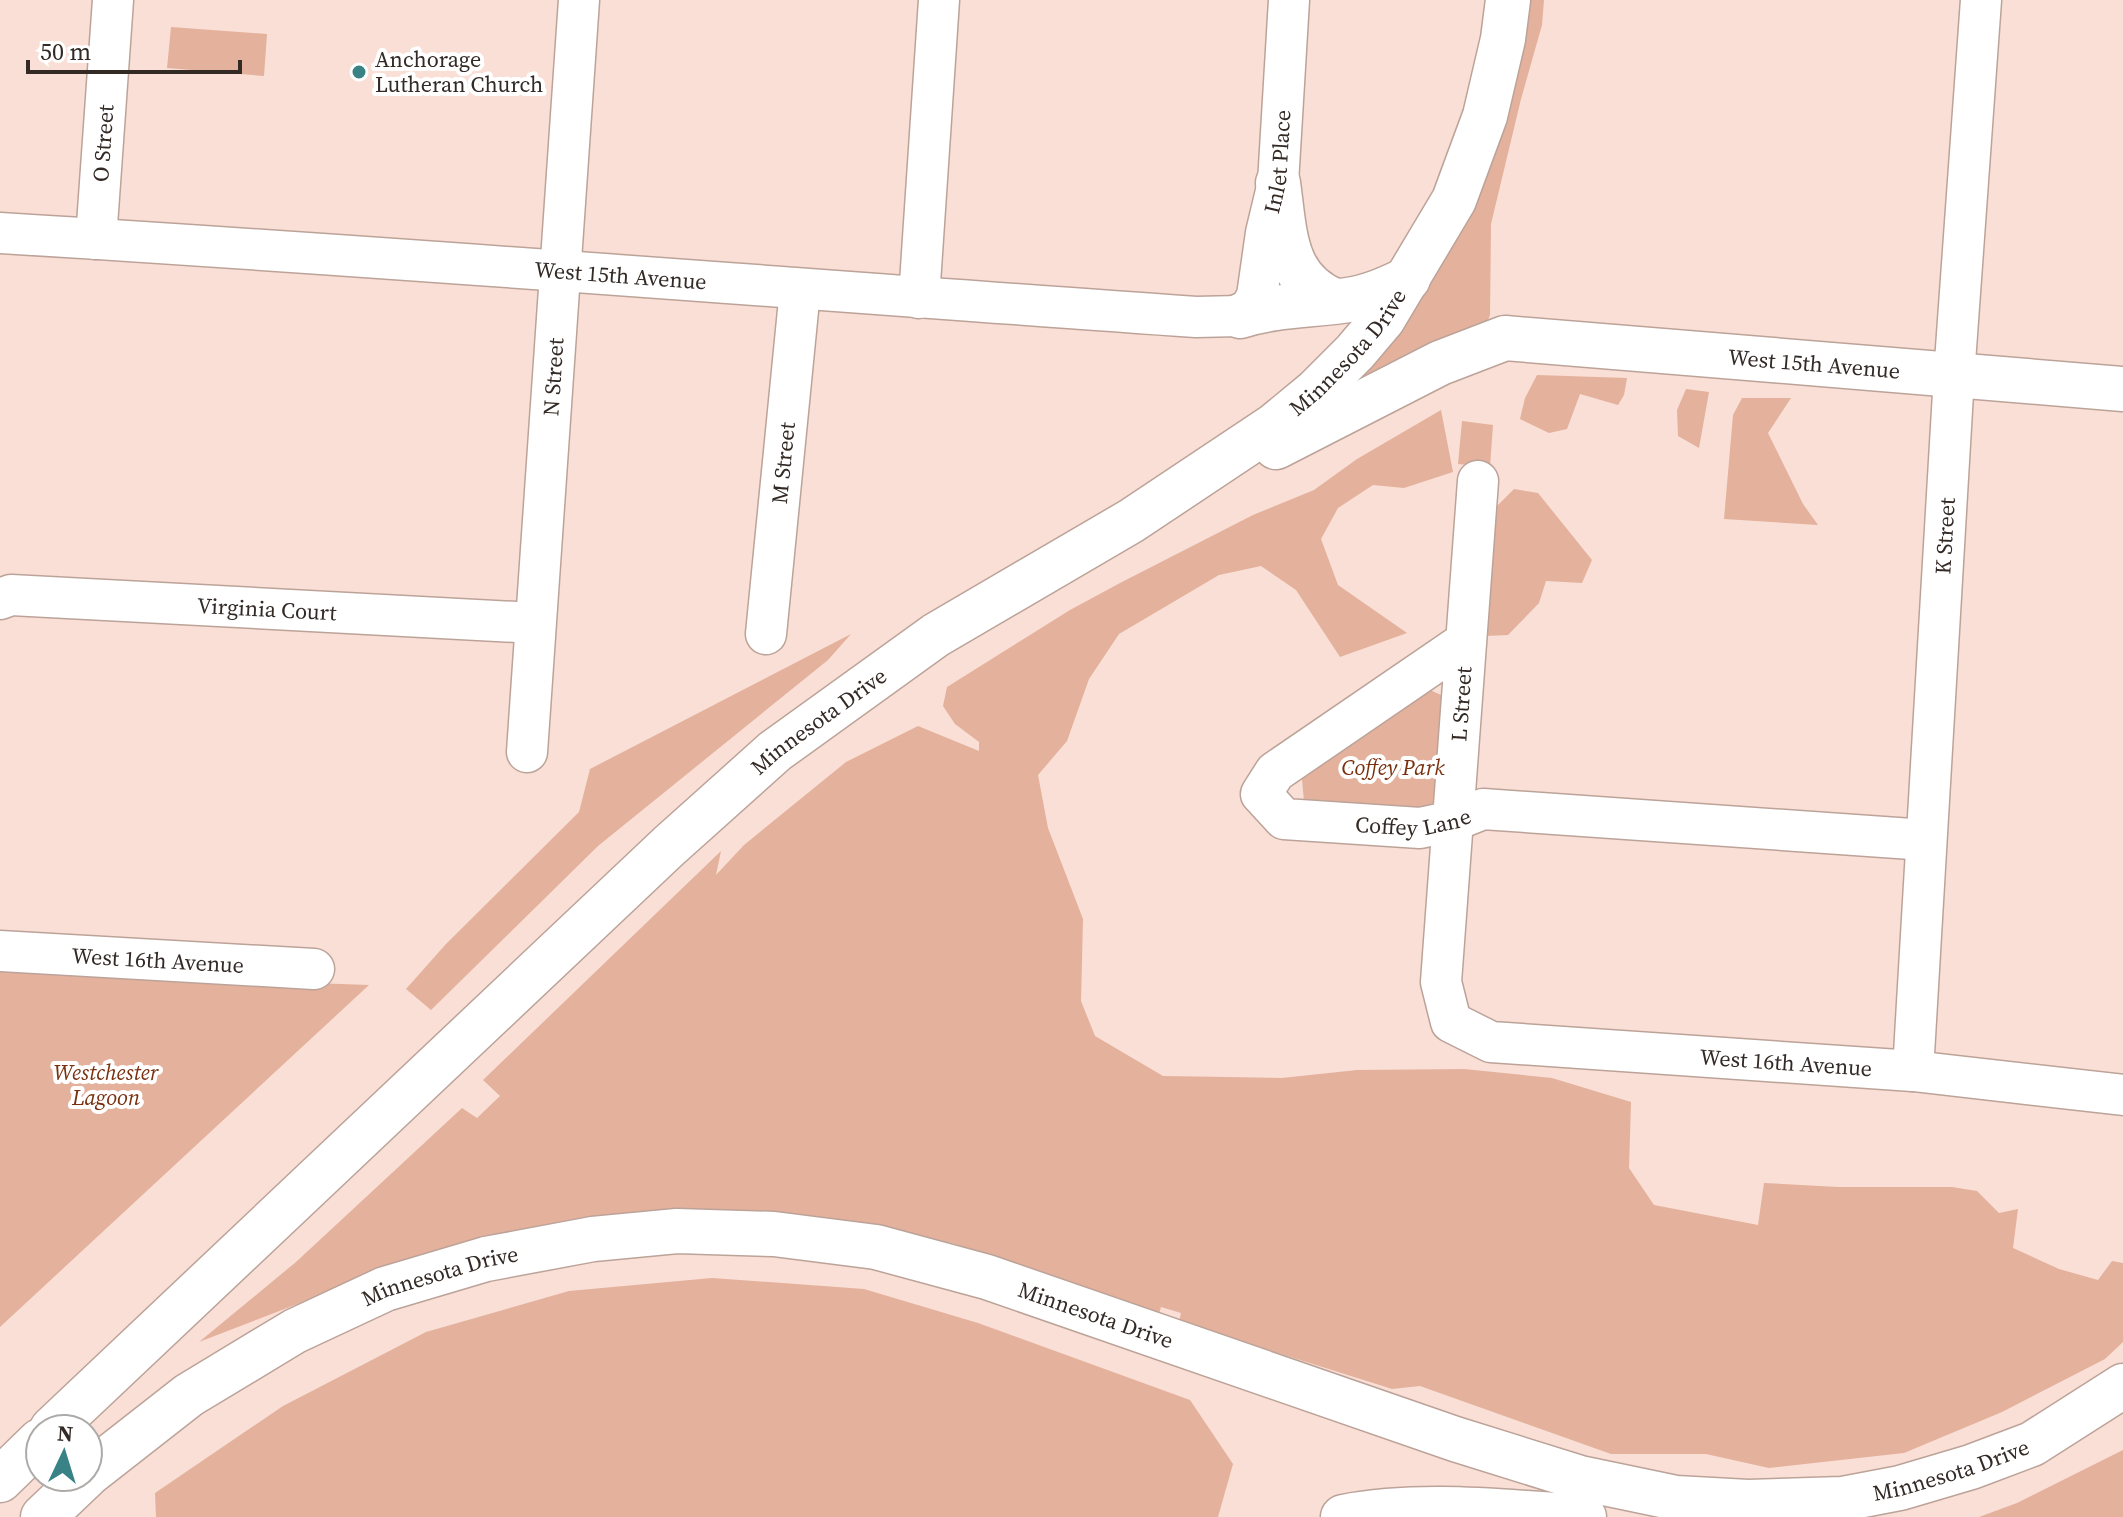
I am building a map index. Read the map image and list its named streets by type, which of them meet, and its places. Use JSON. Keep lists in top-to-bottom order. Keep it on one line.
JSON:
{"streets":{"main road":["West 15th Avenue","Minnesota Drive"],"street":["O Street","Inlet Place","N Street","M Street","K Street","Virginia Court","L Street","Coffey Lane","West 16th Avenue"]},"crossings":[["O Street","West 15th Avenue"],["Inlet Place","West 15th Avenue"],["West 15th Avenue","Minnesota Drive"],["West 15th Avenue","N Street"],["West 15th Avenue","M Street"],["West 15th Avenue","K Street"],["N Street","Virginia Court"],["K Street","Coffey Lane"],["K Street","West 16th Avenue"],["L Street","Coffey Lane"],["L Street","West 16th Avenue"]],"parks":["Coffey Park","Westchester Lagoon"],"places":["Anchorage Lutheran Church"],"scale_bar":"50 m","north":"top"}
